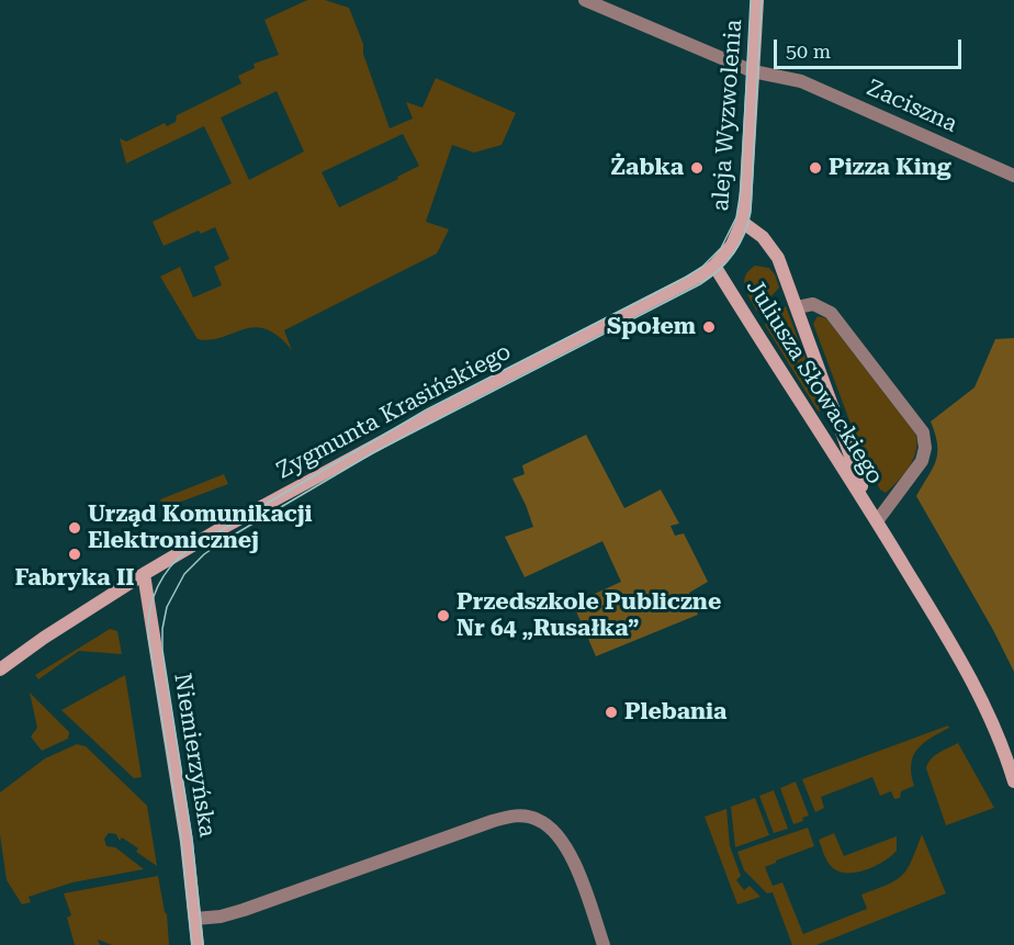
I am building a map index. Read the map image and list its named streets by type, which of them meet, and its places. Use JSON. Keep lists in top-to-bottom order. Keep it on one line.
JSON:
{"streets":{"street":["Zaciszna","aleja Wyzwolenia","Juliusza Słowackiego","Zygmunta Krasińskiego","Niemierzyńska"]},"crossings":[["Zaciszna","aleja Wyzwolenia"],["aleja Wyzwolenia","Juliusza Słowackiego"],["aleja Wyzwolenia","Zygmunta Krasińskiego"],["Juliusza Słowackiego","Zygmunta Krasińskiego"],["Zygmunta Krasińskiego","Niemierzyńska"]],"places":["Żabka","Pizza King","Społem","Urząd Komunikacji Elektronicznej","Fabryka II","Przedszkole Publiczne Nr 64 „Rusałka”","Plebania"],"scale_bar":"50 m"}
